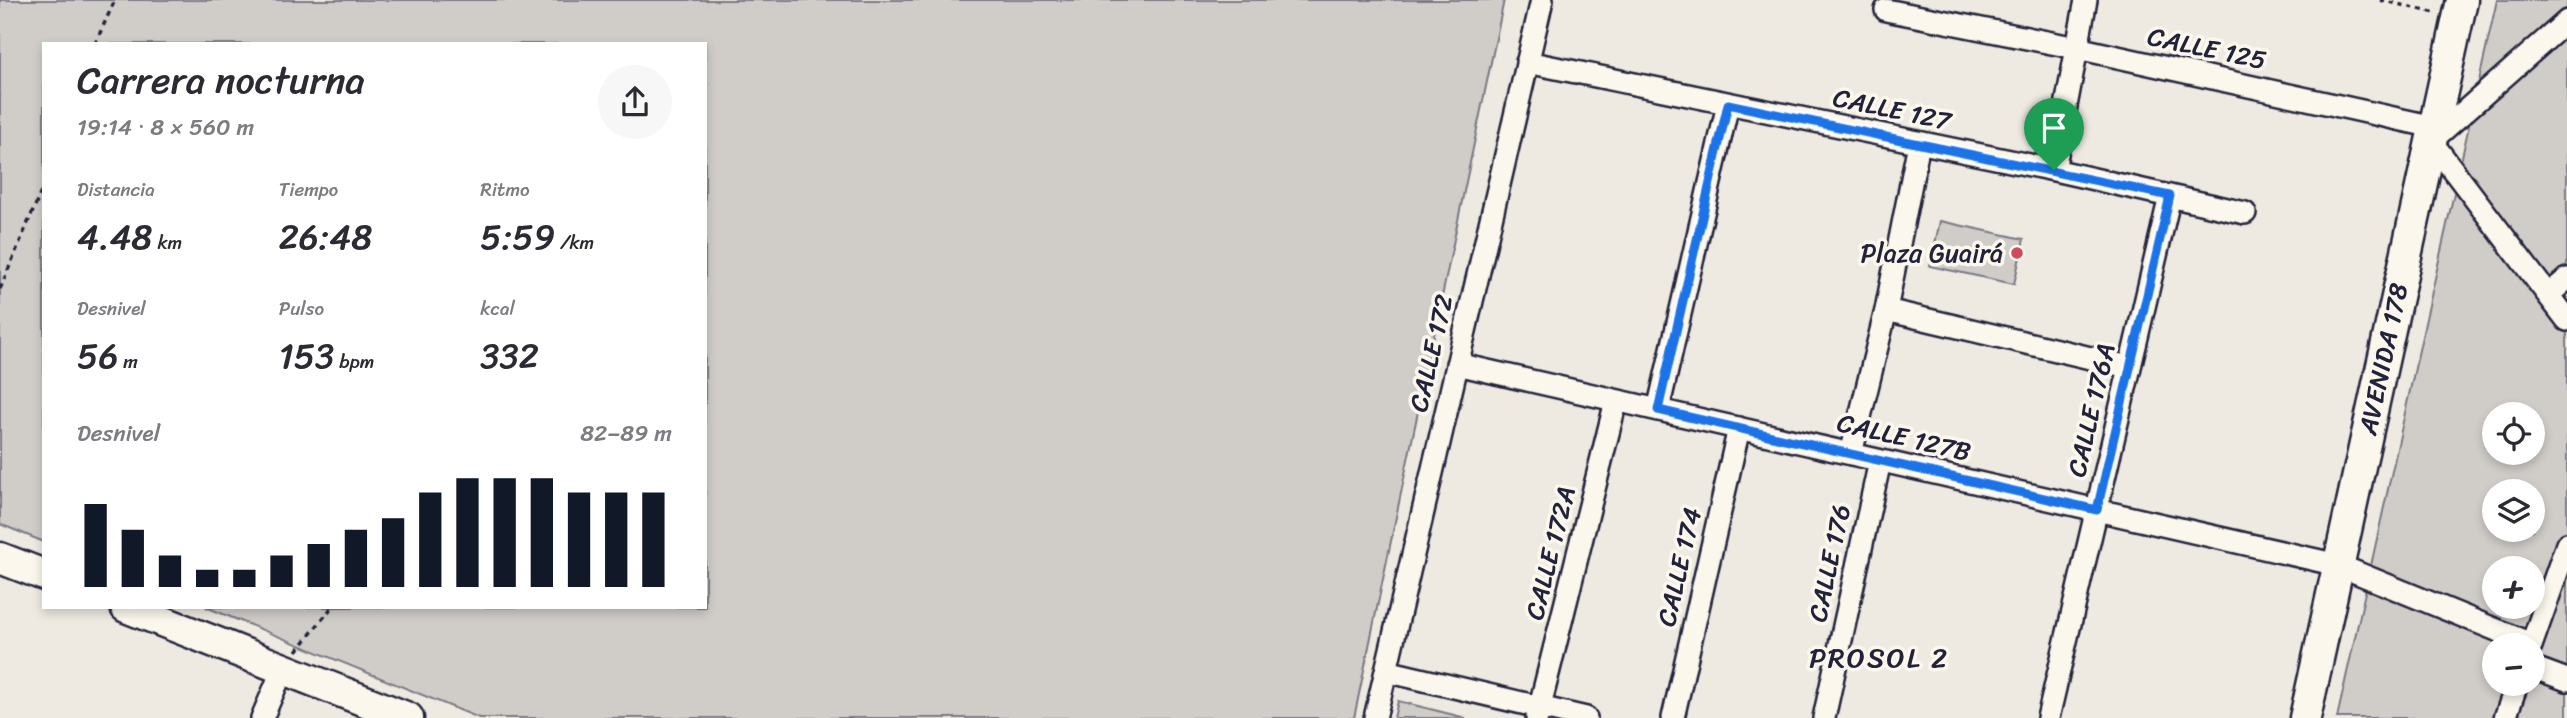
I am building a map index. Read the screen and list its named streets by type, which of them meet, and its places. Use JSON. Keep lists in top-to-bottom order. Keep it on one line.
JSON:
{"streets":{"main road":["AVENIDA 178"],"street":["CALLE 125","CALLE 127","CALLE 172","CALLE 176A","CALLE 127B","CALLE 172A","CALLE 176","CALLE 174"]},"crossings":[["CALLE 125","AVENIDA 178"],["CALLE 127","CALLE 172"],["CALLE 127","CALLE 176A"],["CALLE 172","CALLE 127B"],["AVENIDA 178","CALLE 127B"],["CALLE 176A","CALLE 127B"],["CALLE 127B","CALLE 172A"],["CALLE 127B","CALLE 176"],["CALLE 127B","CALLE 174"]],"districts":["PROSOL 2"],"places":["Plaza Guairá"],"page":{"heading":["Carrera nocturna","19:14 · 8 × 560 m"],"stats":[["Distancia","4.48 km"],["Tiempo","26:48"],["Ritmo","5:59 /km"],["Desnivel","56 m"],["Pulso","153 bpm"],["kcal","332"]],"chart":["Desnivel","82–89 m"],"map_buttons":["+","−"]}}
